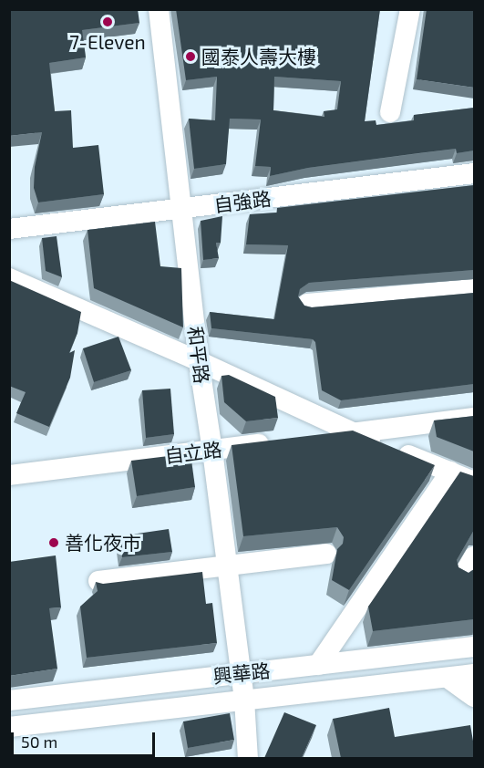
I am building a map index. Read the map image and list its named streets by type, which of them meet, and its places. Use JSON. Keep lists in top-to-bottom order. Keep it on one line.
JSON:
{"streets":{"street":["自強路","和平路","自立路","興華路"]},"crossings":[["自強路","和平路"],["和平路","自立路"],["和平路","興華路"]],"places":["7-Eleven","國泰人壽大樓","善化夜市"],"scale_bar":"50 m"}
